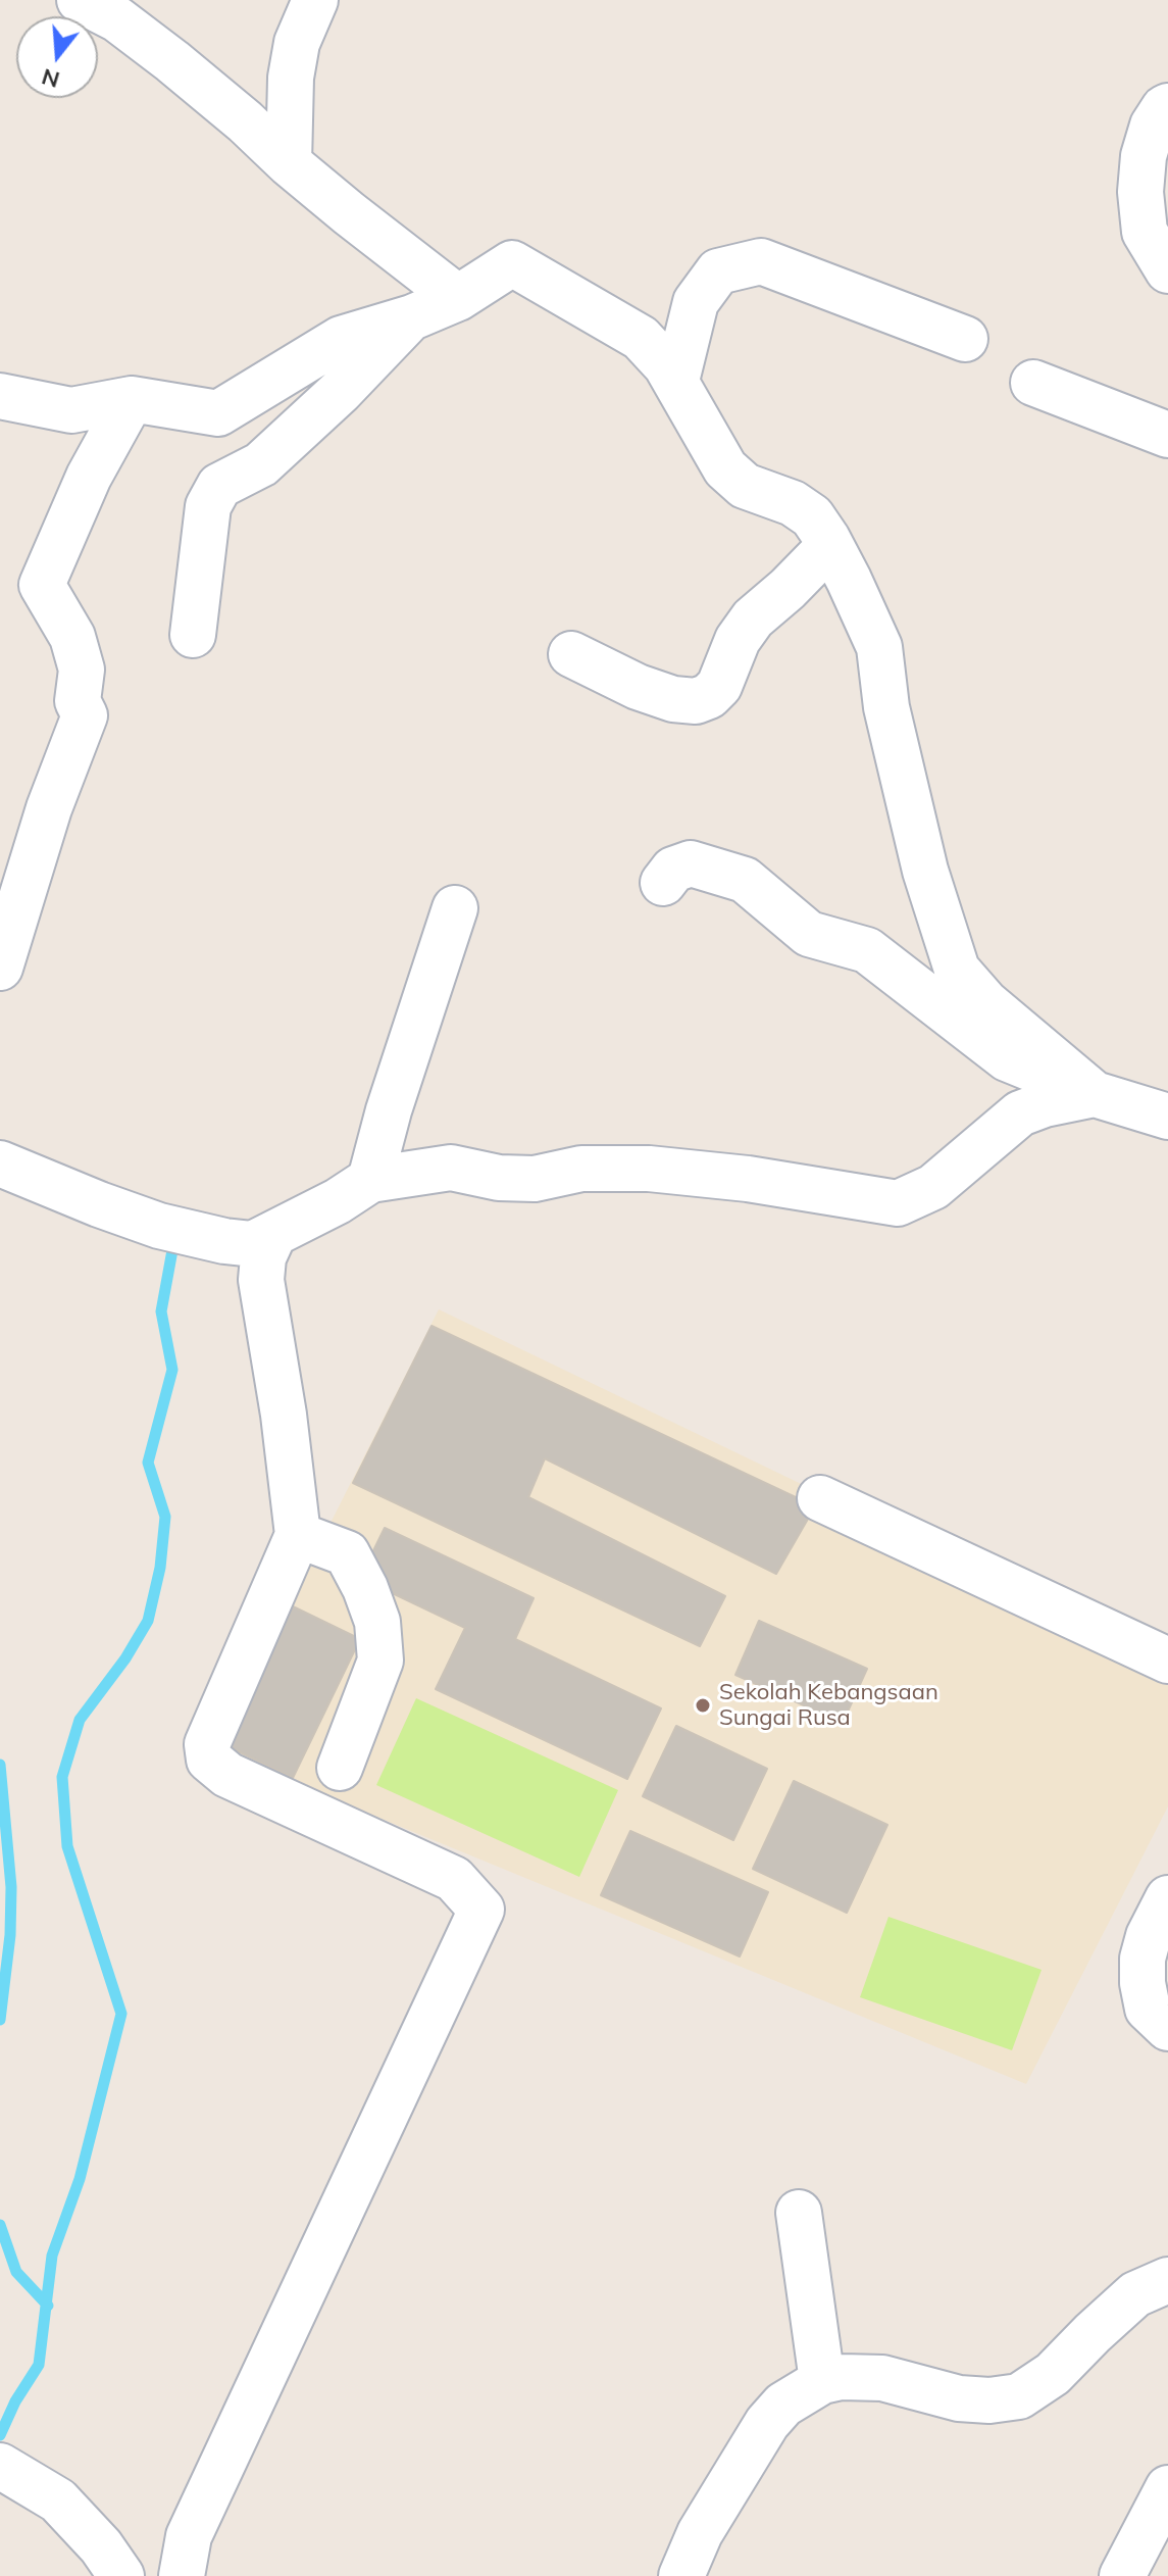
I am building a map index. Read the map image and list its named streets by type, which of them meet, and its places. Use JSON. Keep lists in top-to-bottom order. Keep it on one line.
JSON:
{"places":["Sekolah Kebangsaan Sungai Rusa"],"north":"bottom"}
